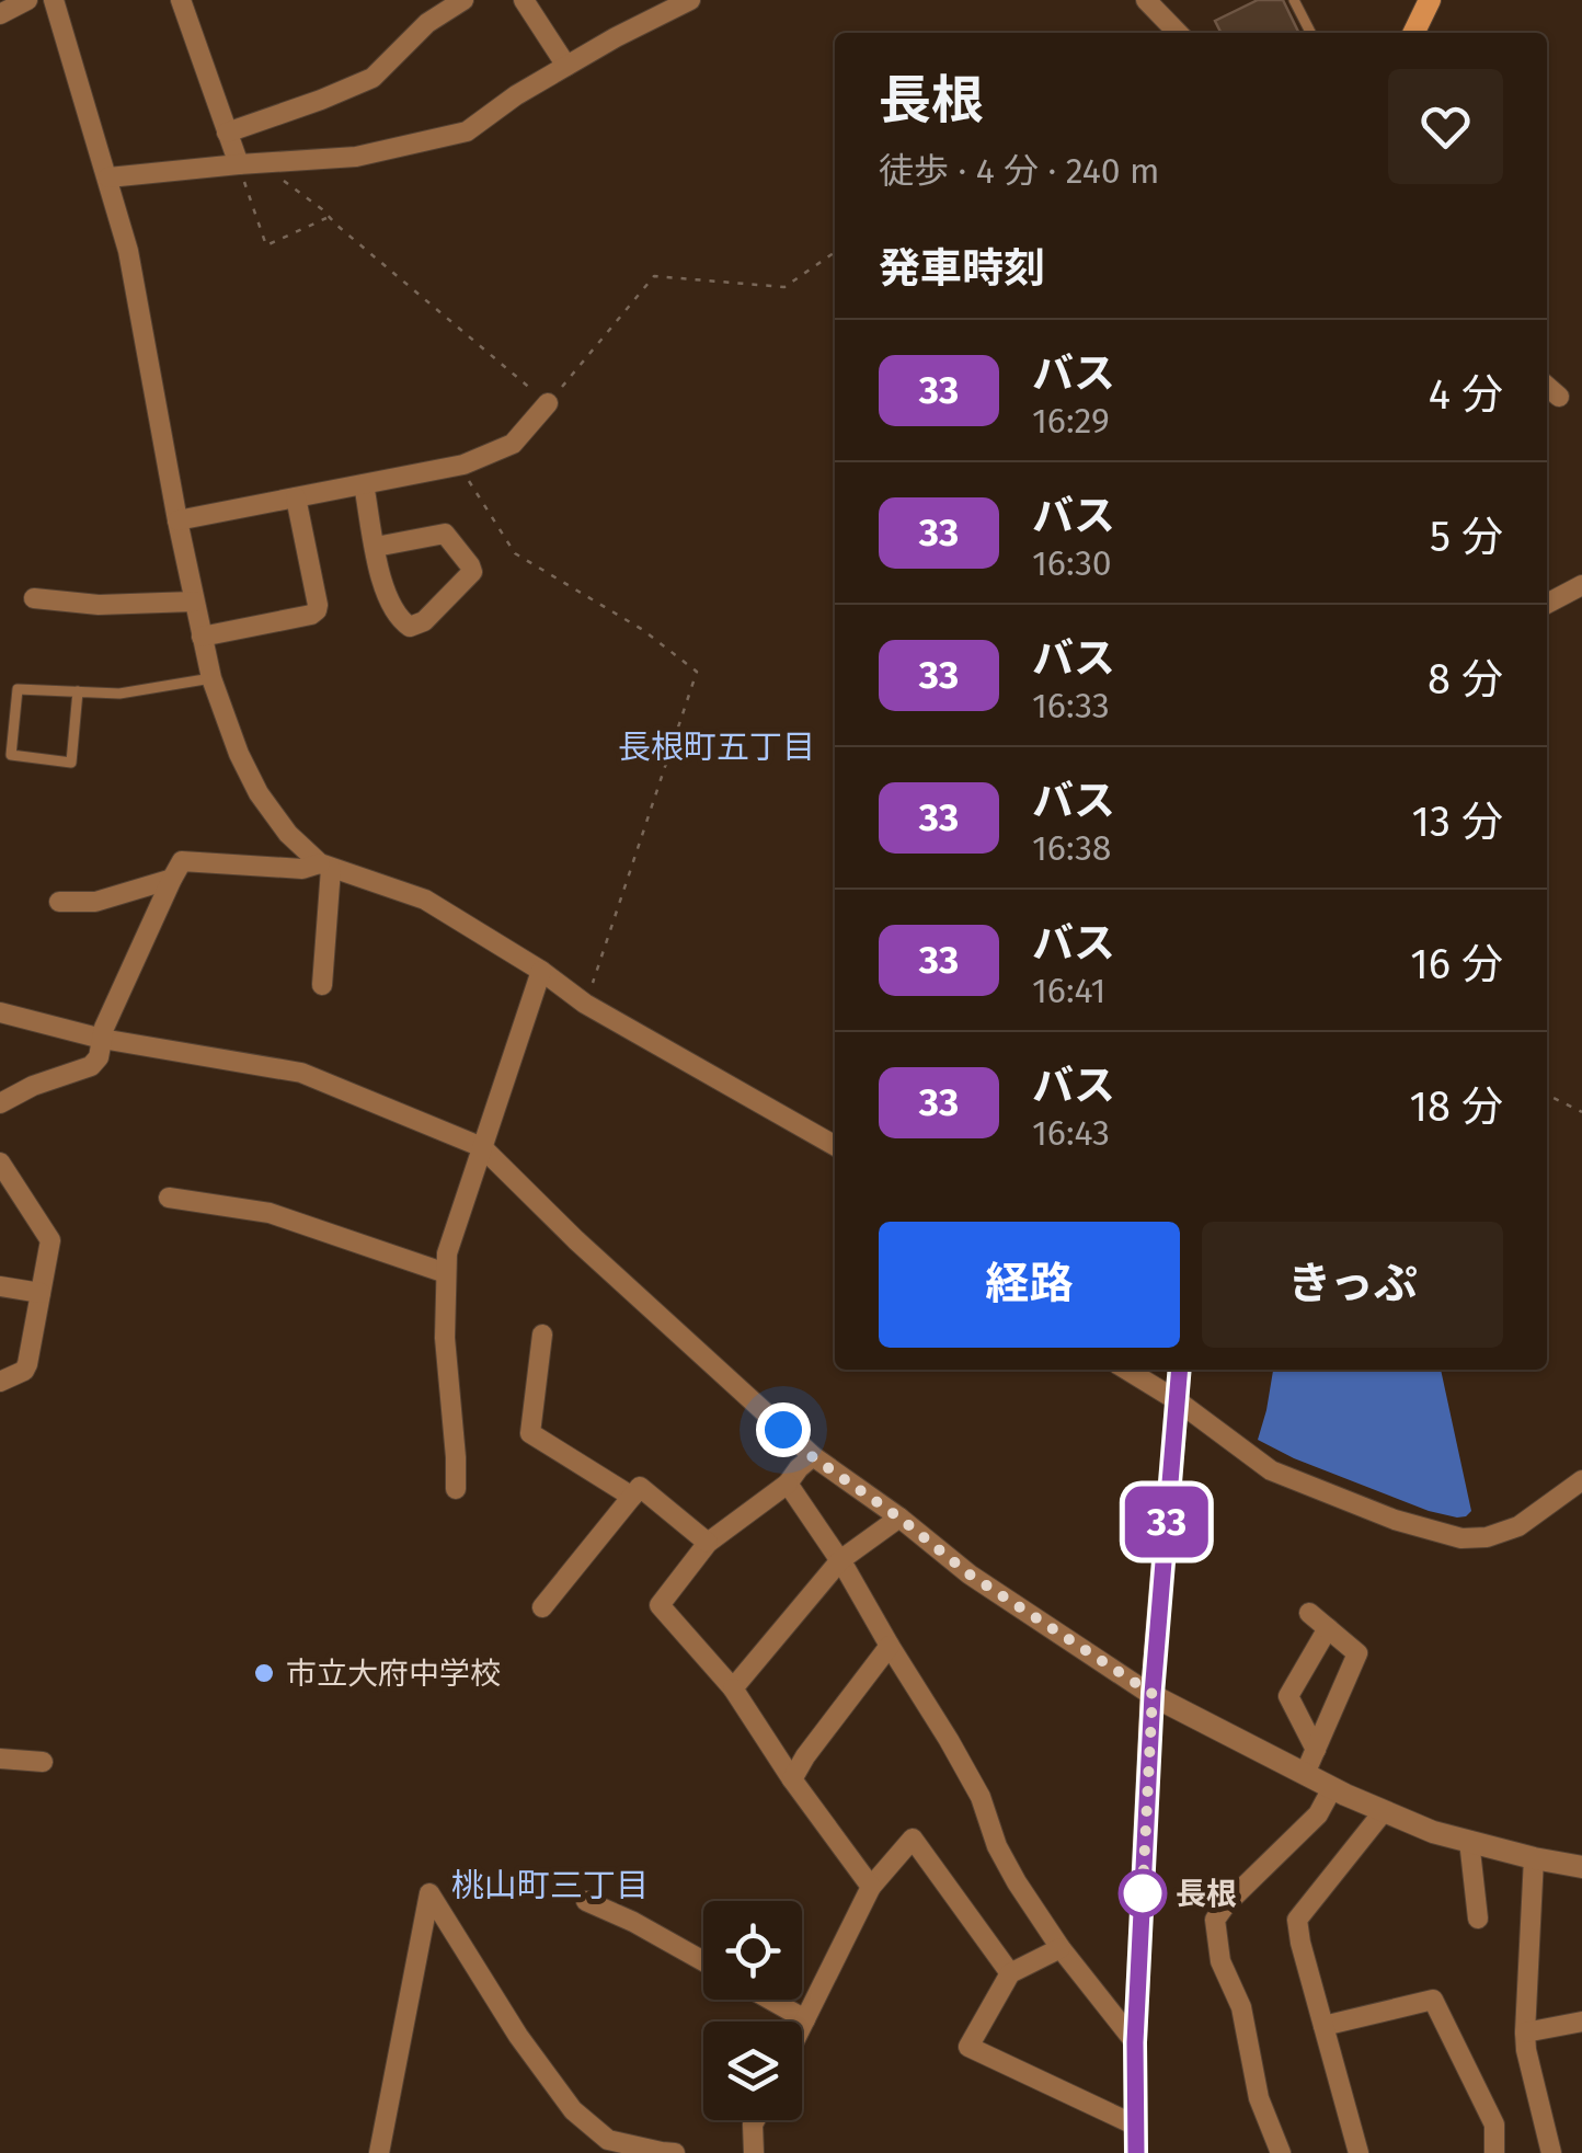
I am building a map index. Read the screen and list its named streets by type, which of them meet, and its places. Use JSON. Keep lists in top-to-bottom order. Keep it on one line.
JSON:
{"districts":["長根町五丁目","桃山町三丁目"],"places":["市立大府中学校","長根"],"lines":["bus line 33"],"page":{"on_map":"33","heading":[["長根","徒歩 · 4 分 · 240 m"],"発車時刻"],"list":[{"mark":"33","name":"バス","note":"16:29","value":"4 分"},{"mark":"33","name":"バス","note":"16:30","value":"5 分"},{"mark":"33","name":"バス","note":"16:33","value":"8 分"},{"mark":"33","name":"バス","note":"16:38","value":"13 分"},{"mark":"33","name":"バス","note":"16:41","value":"16 分"},{"mark":"33","name":"バス","note":"16:43","value":"18 分"}],"buttons":["経路","きっぷ"]}}
